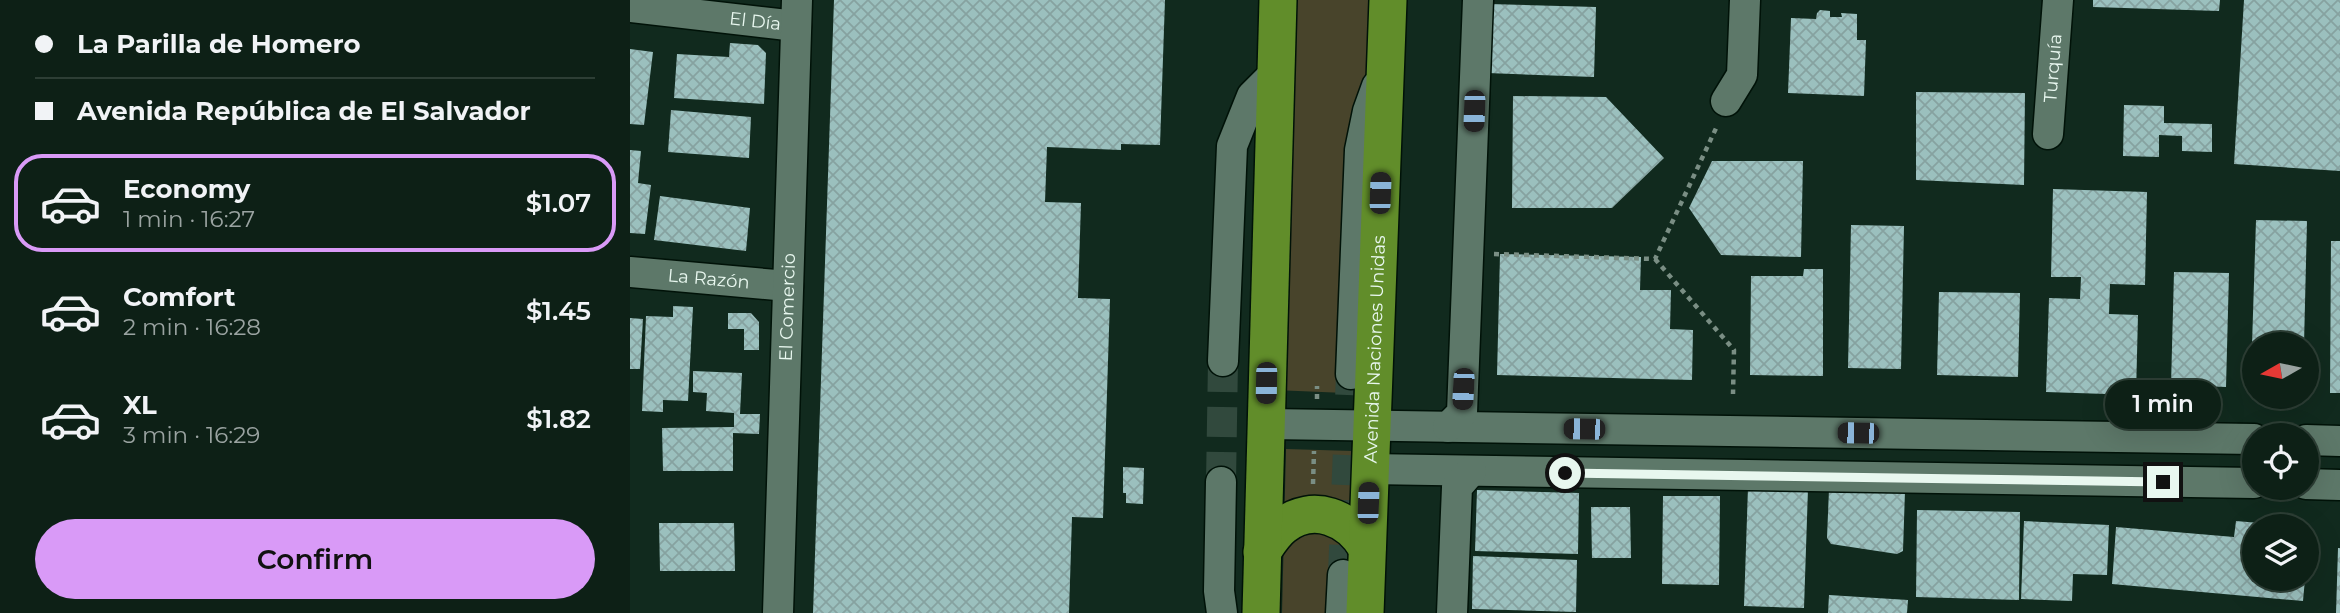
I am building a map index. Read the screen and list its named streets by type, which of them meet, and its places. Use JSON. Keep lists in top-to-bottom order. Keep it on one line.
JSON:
{"streets":{"main road":["Avenida Naciones Unidas"],"street":["El Día","Turquía","La Razón","El Comercio"]},"crossings":[["El Día","El Comercio"],["La Razón","El Comercio"]],"north":"left","page":{"banner":["La Parilla de Homero","Avenida República de El Salvador"],"list":[{"name":"Economy","note":"1 min · 16:27","value":"$1.07"},{"name":"Comfort","note":"2 min · 16:28","value":"$1.45"},{"name":"XL","note":"3 min · 16:29","value":"$1.82"}],"bubble":"1 min","buttons":"Confirm"}}
